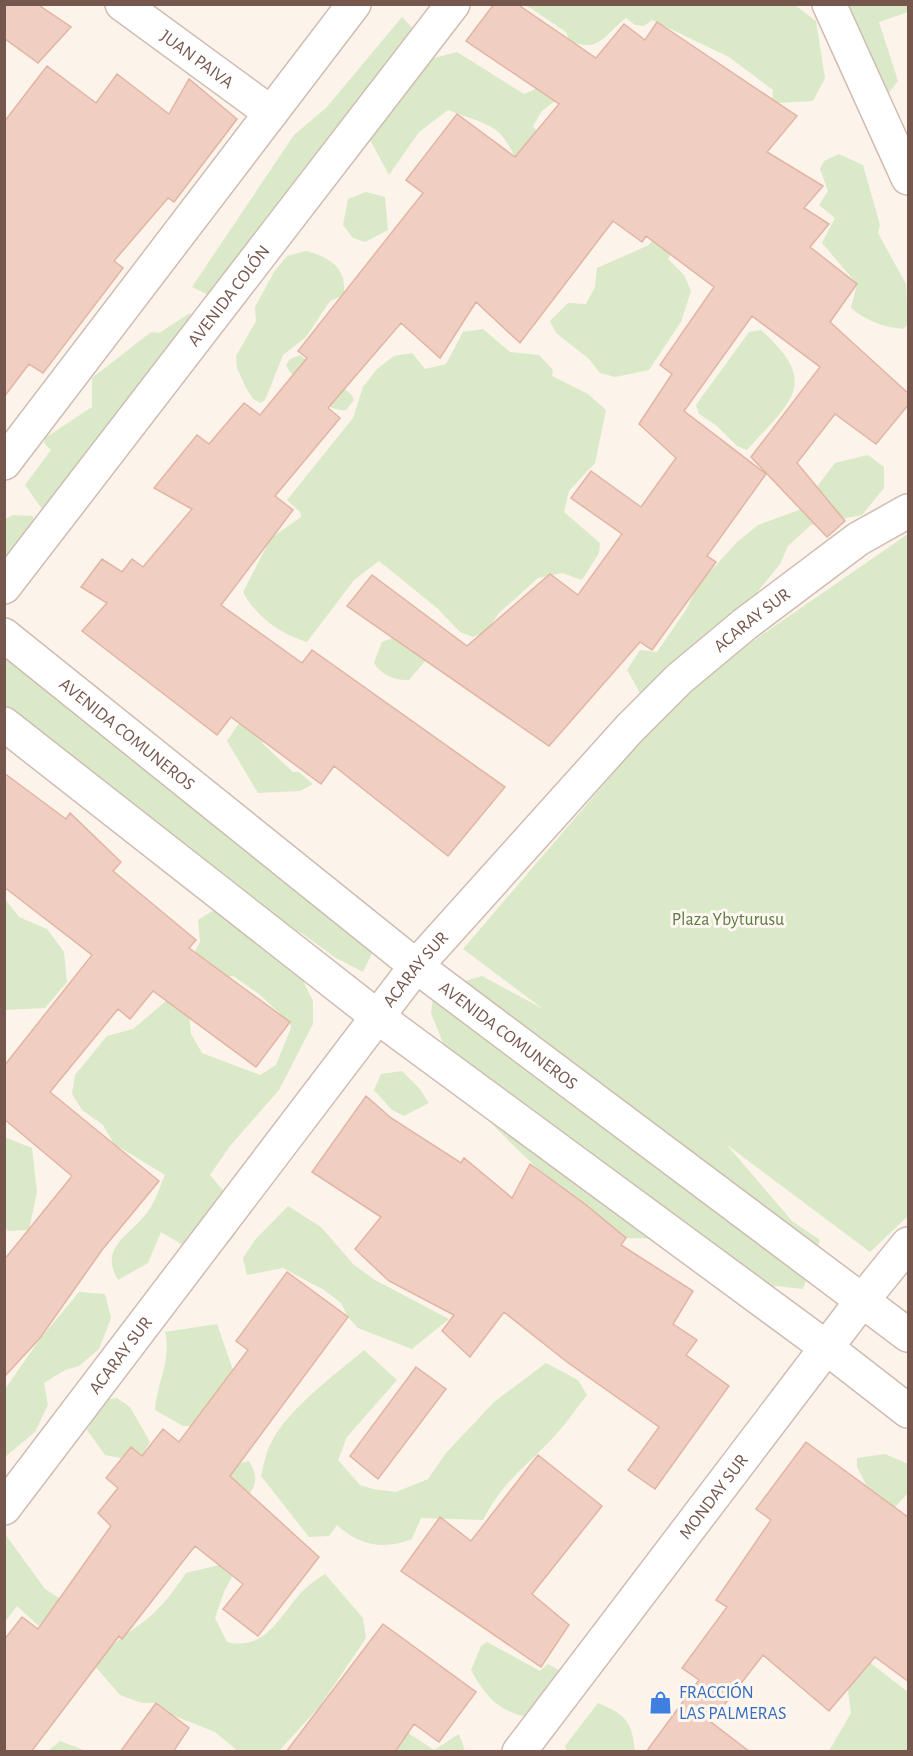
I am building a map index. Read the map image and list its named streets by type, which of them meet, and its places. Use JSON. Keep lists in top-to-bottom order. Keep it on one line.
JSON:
{"streets":{"street":["JUAN PAIVA","AVENIDA COLÓN","ACARAY SUR","AVENIDA COMUNEROS","MONDAY SUR"]},"crossings":[["ACARAY SUR","AVENIDA COMUNEROS"],["AVENIDA COMUNEROS","MONDAY SUR"]],"parks":["Plaza Ybyturusu"],"places":{"shop":["FRACCIÓN LAS PALMERAS"]}}
